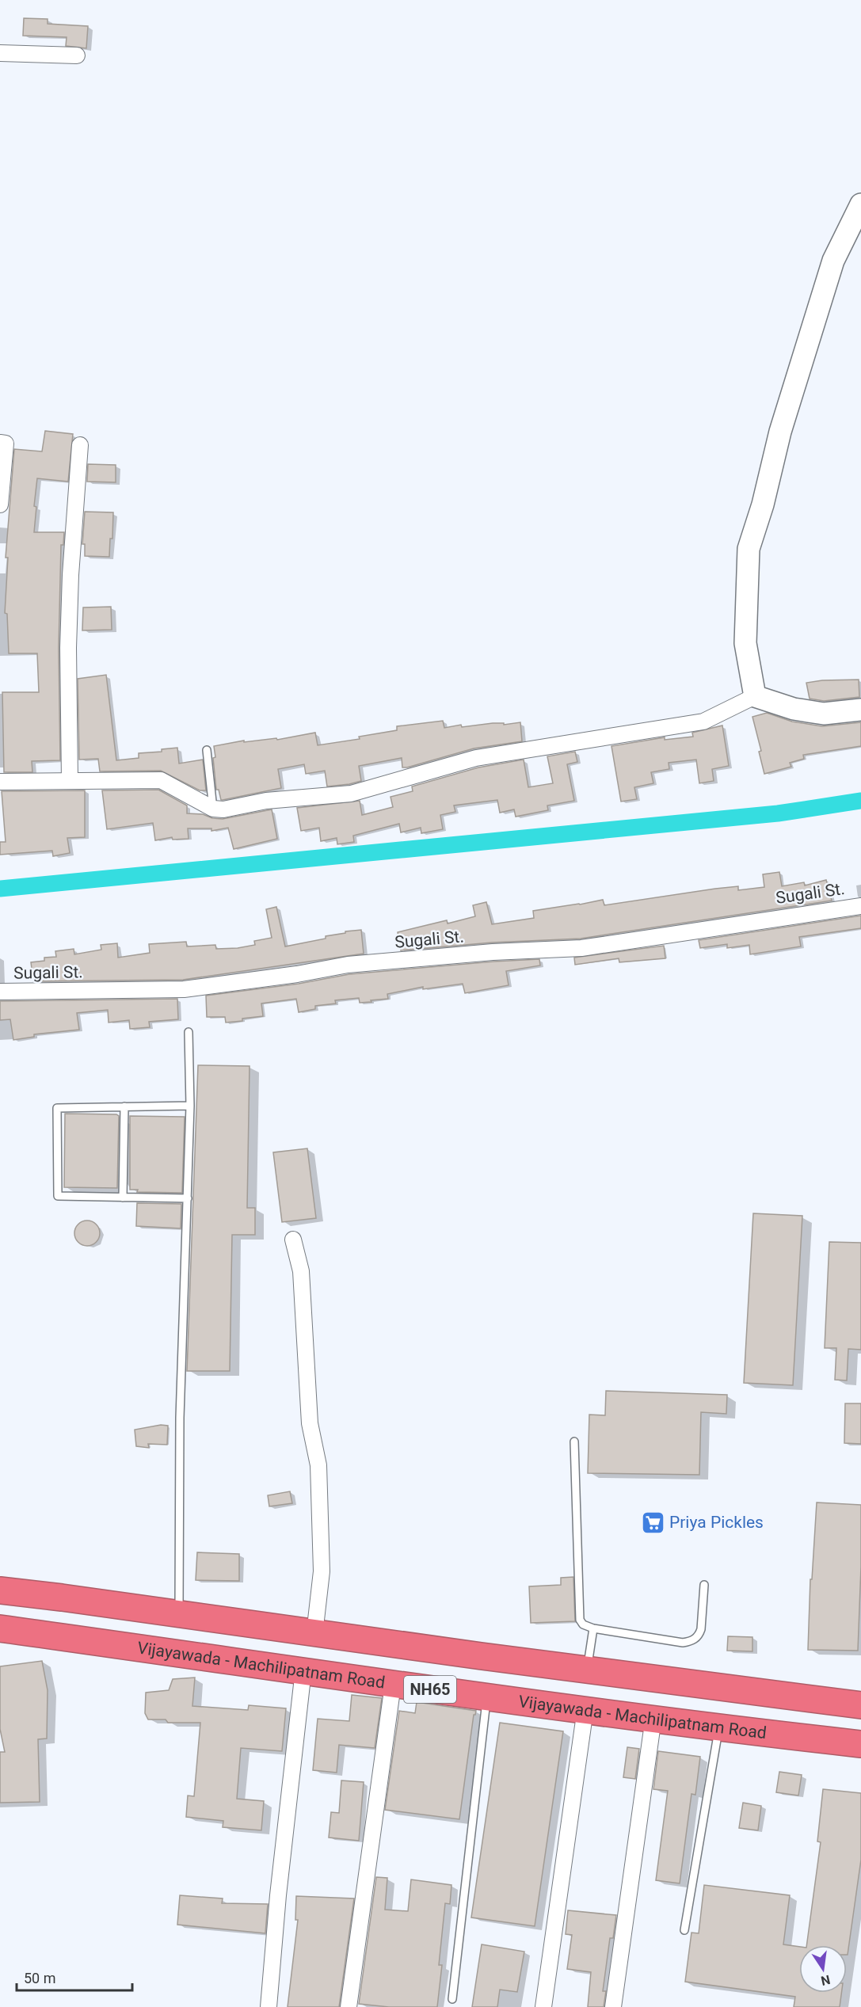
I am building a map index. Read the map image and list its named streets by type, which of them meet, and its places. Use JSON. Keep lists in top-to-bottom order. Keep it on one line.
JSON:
{"streets":{"highway":["Vijayawada - Machilipatnam Road","NH65"],"street":["Sugali St."]},"places":{"supermarket":["Priya Pickles"]},"scale_bar":"50 m","north":"bottom"}
